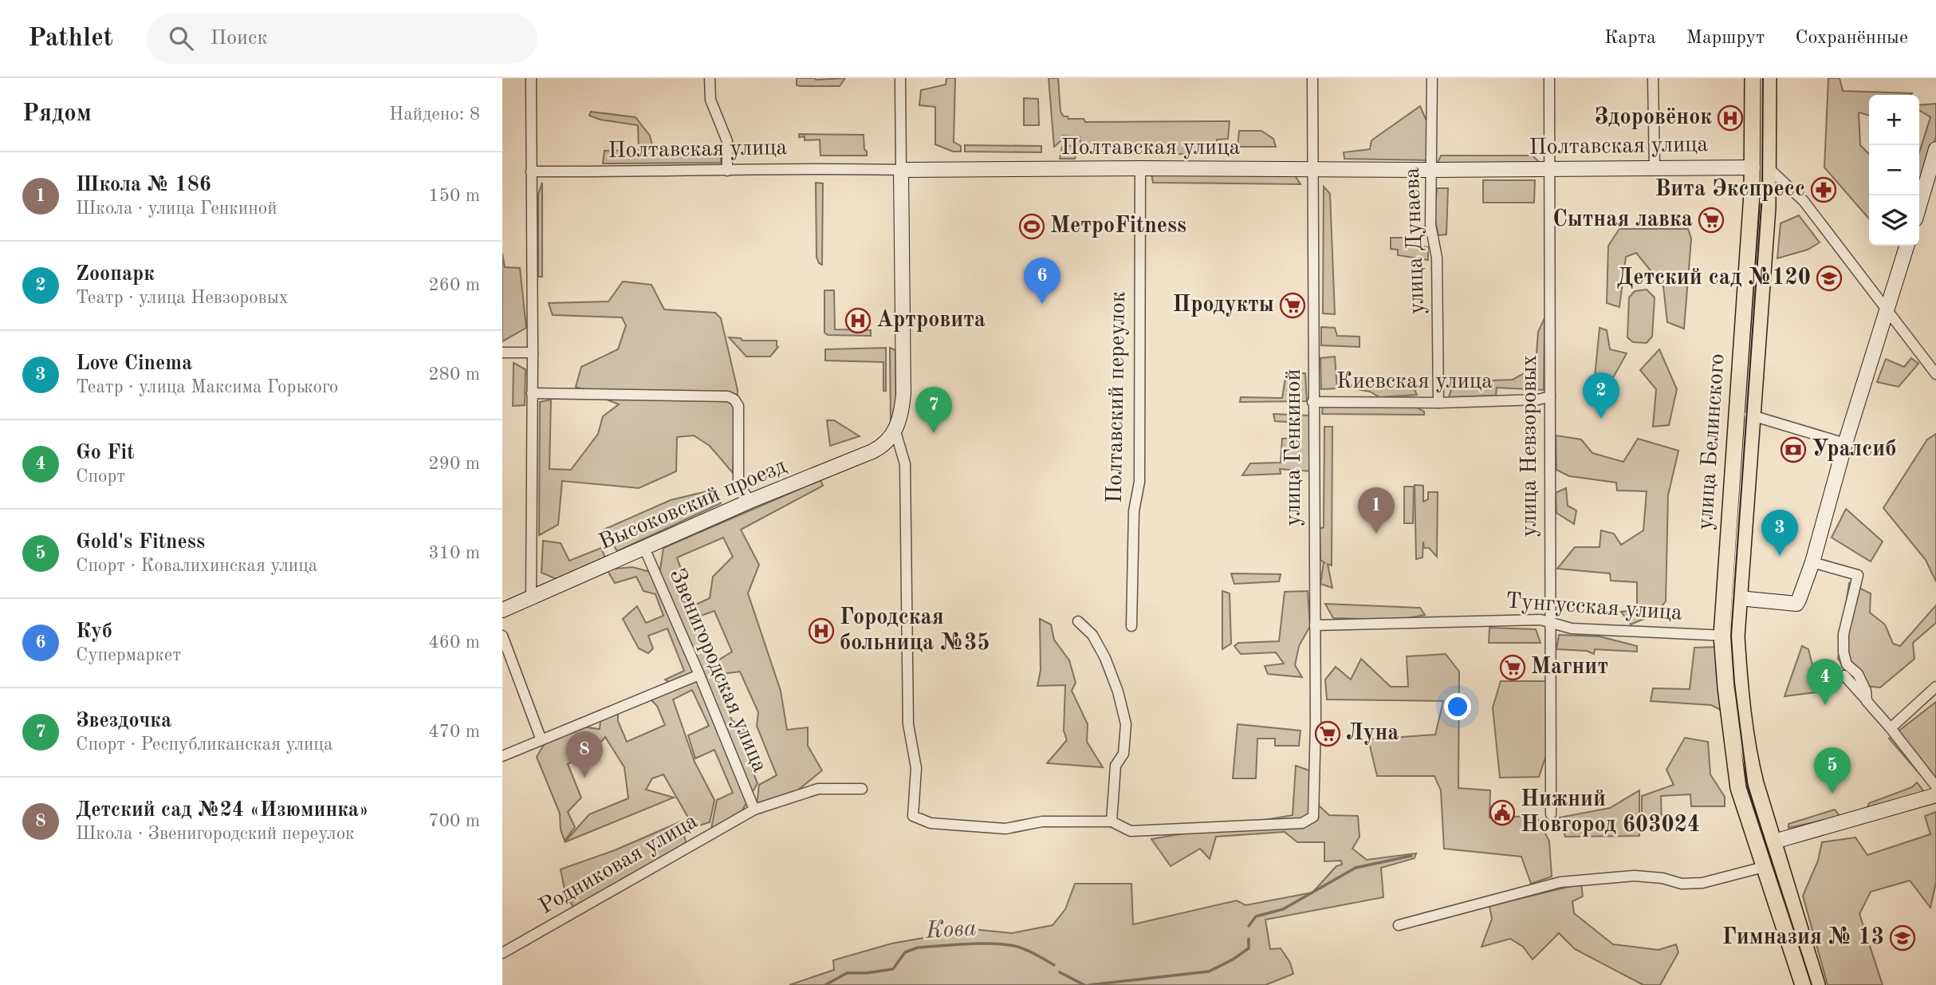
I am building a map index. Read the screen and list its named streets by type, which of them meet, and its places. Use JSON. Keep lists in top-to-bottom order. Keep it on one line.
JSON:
{"streets":{"main road":["улица Белинского"],"street":["Полтавская улица","улица Дунаева","Киевская улица","Полтавский переулок","улица Невзоровых","улица Генкиной","Высоковский проезд","Тунгусская улица","Звенигородская улица","Родниковая улица"]},"crossings":[["Полтавская улица","улица Дунаева"],["Полтавская улица","Полтавский переулок"],["Полтавская улица","улица Белинского"],["Полтавская улица","улица Невзоровых"],["Полтавская улица","улица Генкиной"],["улица Дунаева","Киевская улица"],["Киевская улица","улица Невзоровых"],["Киевская улица","улица Генкиной"],["улица Белинского","Тунгусская улица"],["улица Невзоровых","Тунгусская улица"],["улица Генкиной","Тунгусская улица"],["Высоковский проезд","Звенигородская улица"],["Звенигородская улица","Родниковая улица"]],"water":["Кова"],"places":{"hospital":["Здоровёнок","Артровита","Городская больница №35"],"pharmacy":["Вита Экспресс"],"supermarket":["Сытная лавка","Продукты","Магнит","Луна"],"sports":["МетроFitness"],"school or university":["Детский сад №120","Гимназия № 13"],"bank":["Уралсиб"],"public building":["Нижний Новгород 603024"]},"page":{"header":"Pathlet","search":"Поиск","nav":["Карта","Маршрут","Сохранённые"],"heading":["Рядом","Найдено: 8"],"map_buttons":["+","−"],"list":[{"mark":"1","name":"Школа № 186","note":"Школа · улица Генкиной","value":"150 m"},{"mark":"2","name":"Zooпарк","note":"Театр · улица Невзоровых","value":"260 m"},{"mark":"3","name":"Love Cinema","note":"Театр · улица Максима Горького","value":"280 m"},{"mark":"4","name":"Go Fit","note":"Спорт","value":"290 m"},{"mark":"5","name":"Gold's Fitness","note":"Спорт · Ковалихинская улица","value":"310 m"},{"mark":"6","name":"Куб","note":"Супермаркет","value":"460 m"},{"mark":"7","name":"Звездочка","note":"Спорт · Республиканская улица","value":"470 m"},{"mark":"8","name":"Детский сад №24 «Изюминка»","note":"Школа · Звенигородский переулок","value":"700 m"}],"pins":["6","2","7","1","3","4","8","5"]}}
